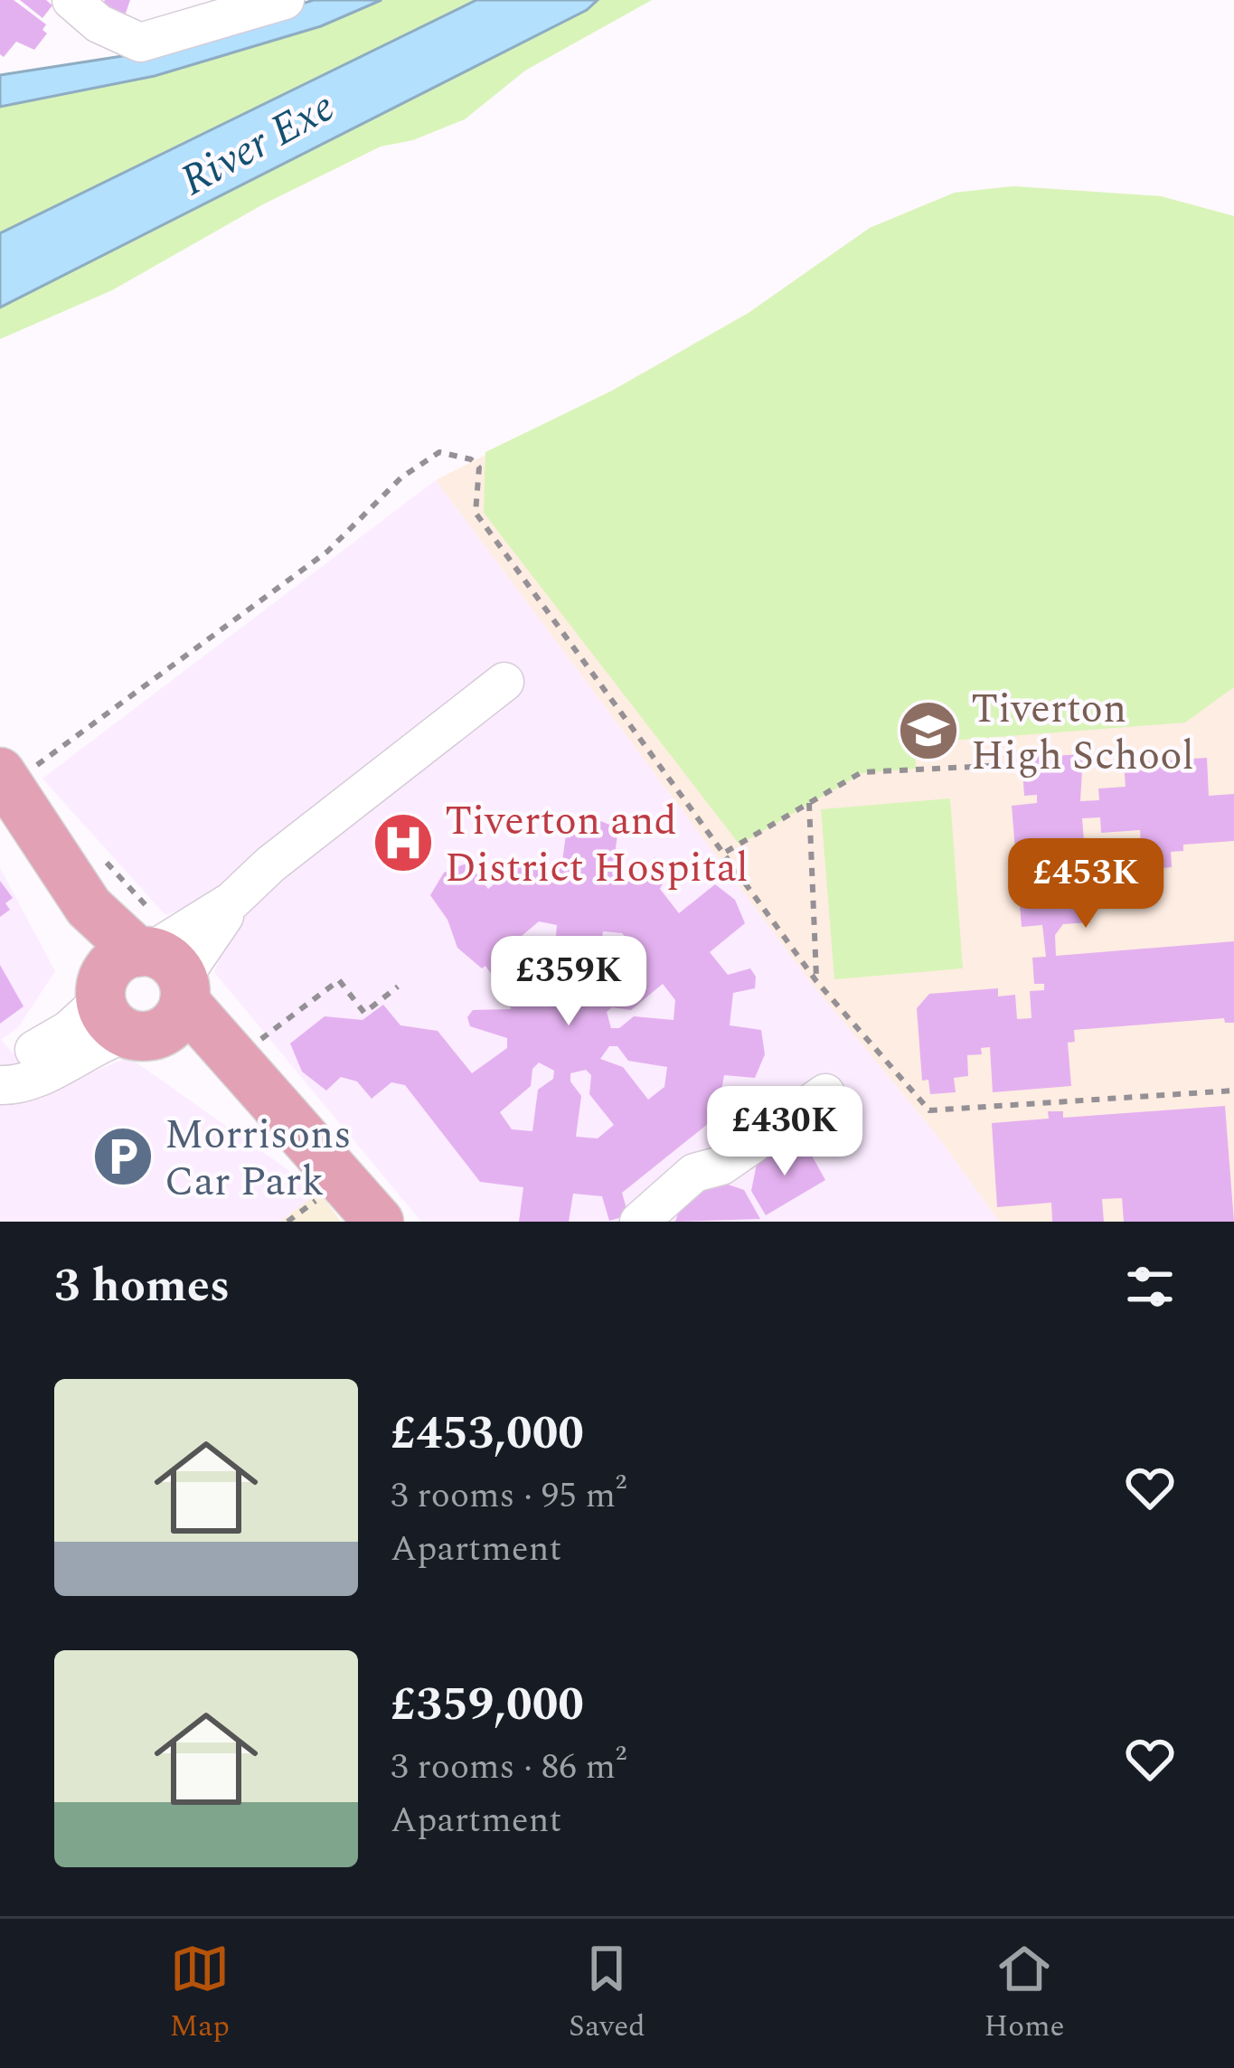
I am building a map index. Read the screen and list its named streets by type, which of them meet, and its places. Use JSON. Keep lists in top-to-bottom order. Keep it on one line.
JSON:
{"water":["River Exe"],"places":{"school or university":["Tiverton High School"],"hospital":["Tiverton and District Hospital"],"parking":["Morrisons Car Park"]},"page":{"price":["£453K","£359K","£430K"],"heading":"3 homes","list":[{"name":"£453,000","note":"3 rooms · 95 m² · Apartment"},{"name":"£359,000","note":"3 rooms · 86 m² · Apartment"}],"tabs":["Map","Saved","Home"]}}
